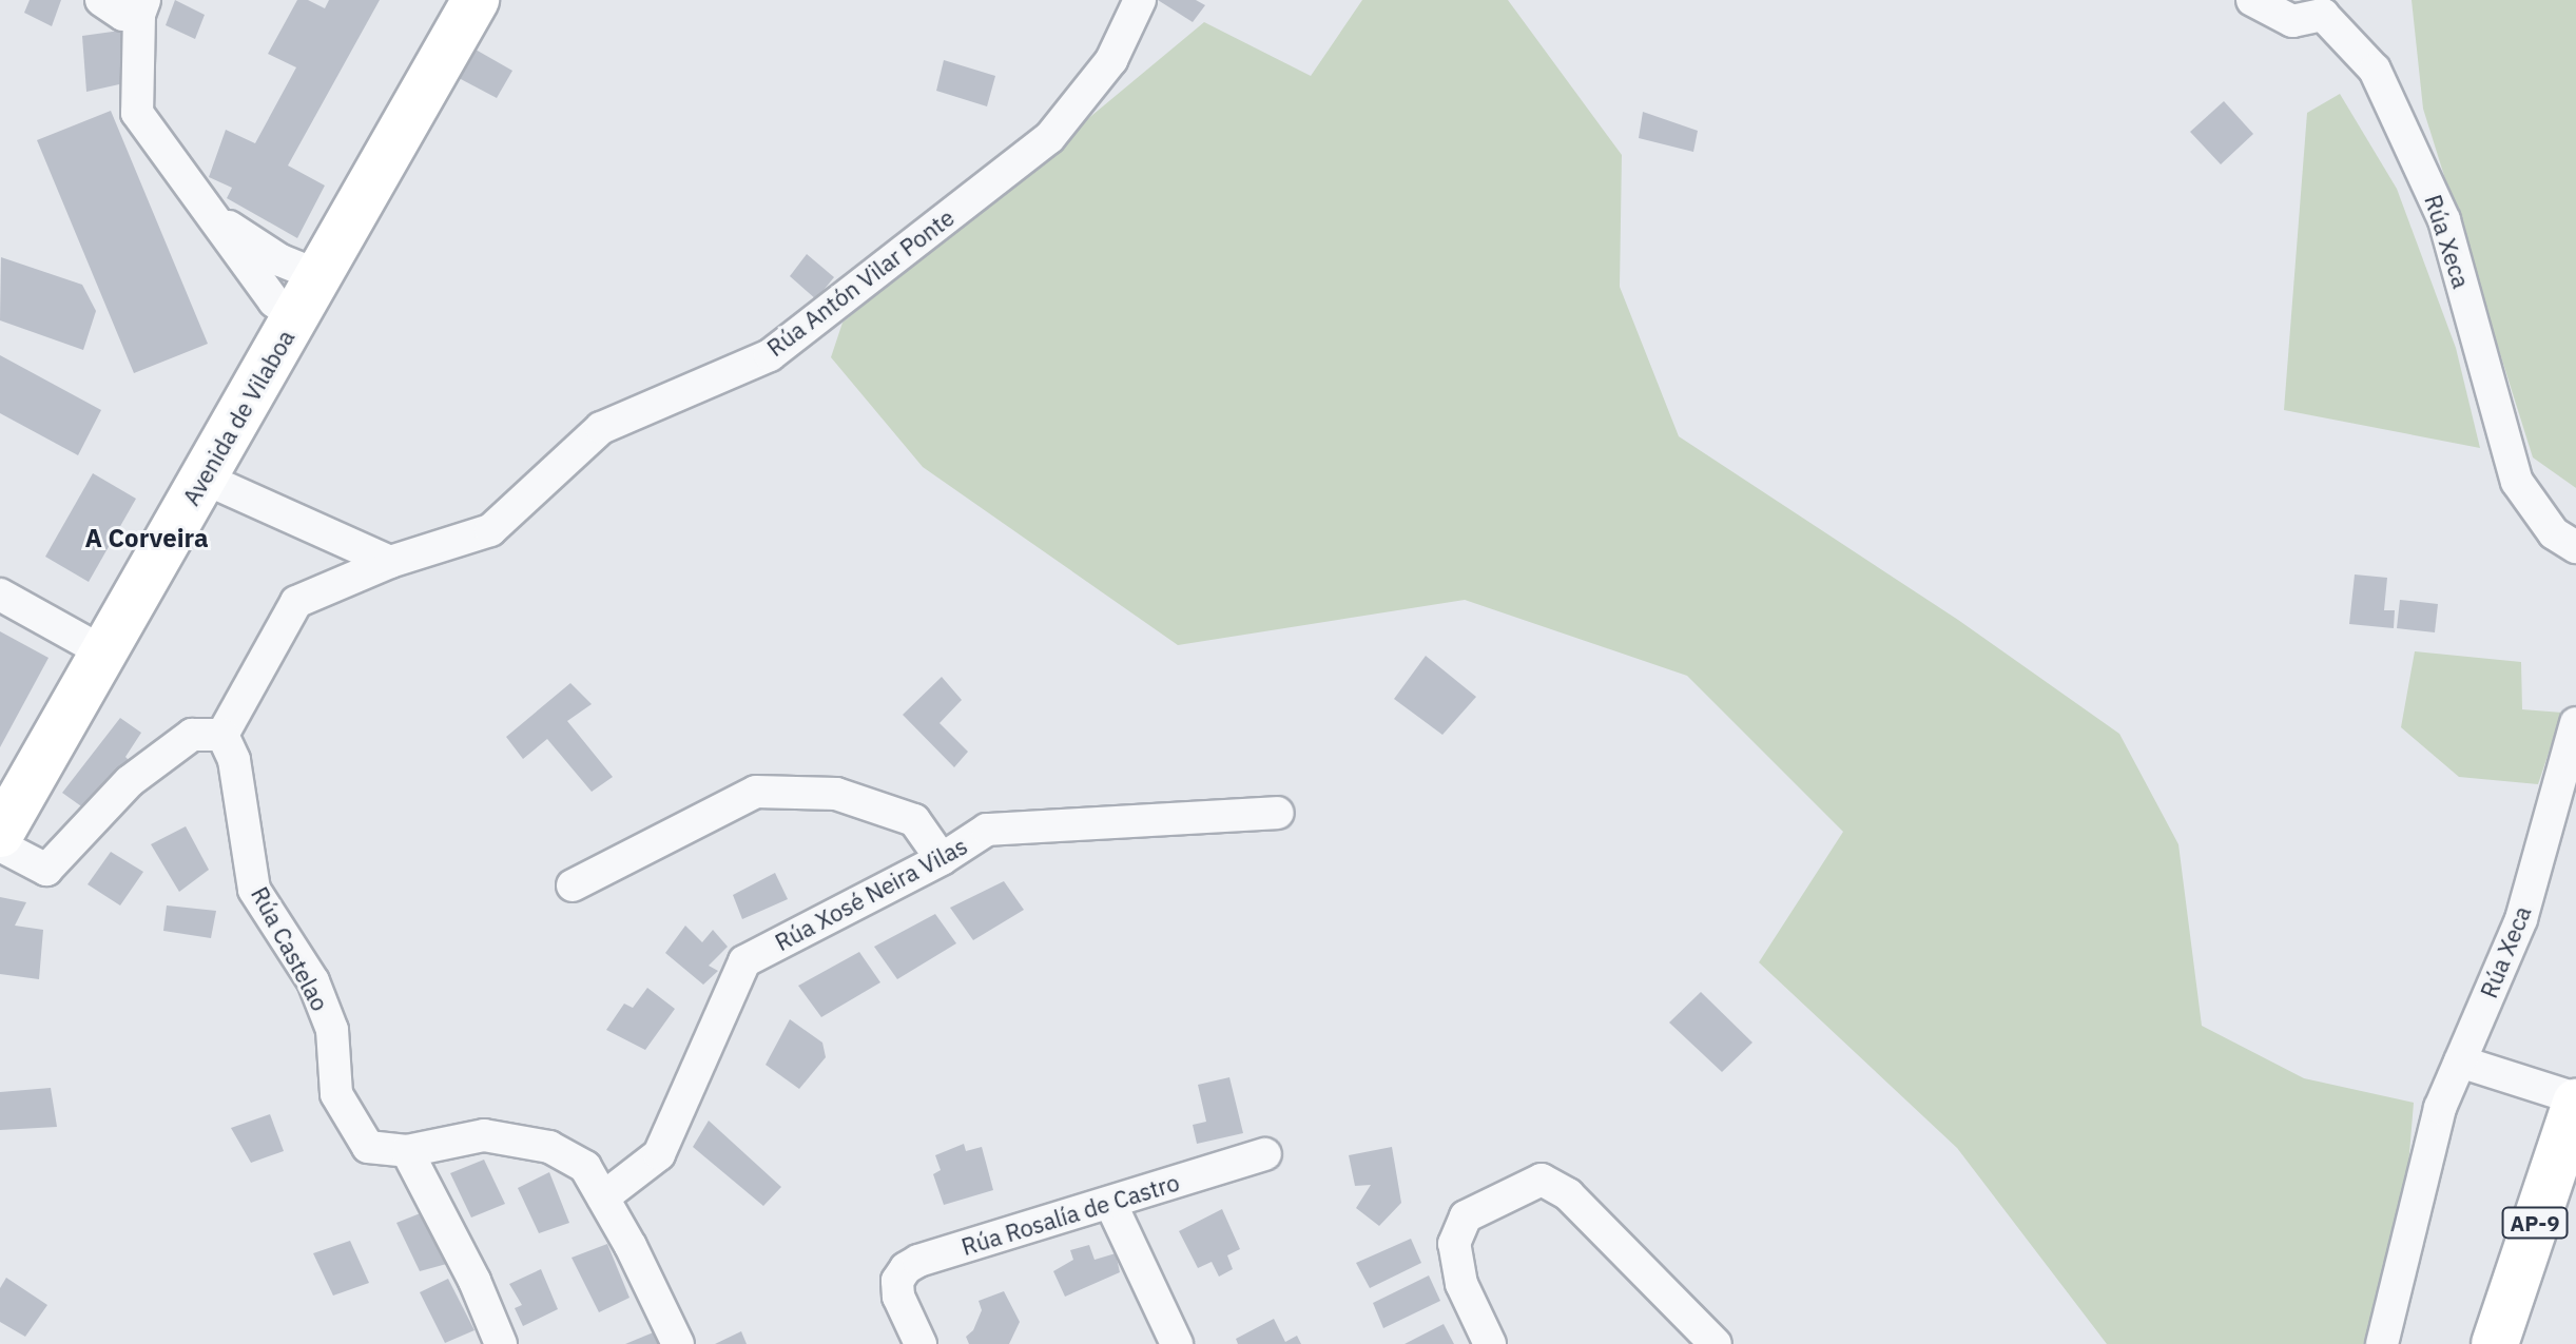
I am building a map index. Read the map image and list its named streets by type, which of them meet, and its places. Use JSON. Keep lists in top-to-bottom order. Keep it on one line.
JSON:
{"streets":{"highway":["Avenida de Vilaboa","AP-9"],"street":["Rúa Xeca","Rúa Antón Vilar Ponte","Rúa Xosé Neira Vilas","Rúa Castelao","Rúa Rosalía de Castro"]},"crossings":[["Rúa Antón Vilar Ponte","Rúa Castelao"]],"districts":["A Corveira"]}
